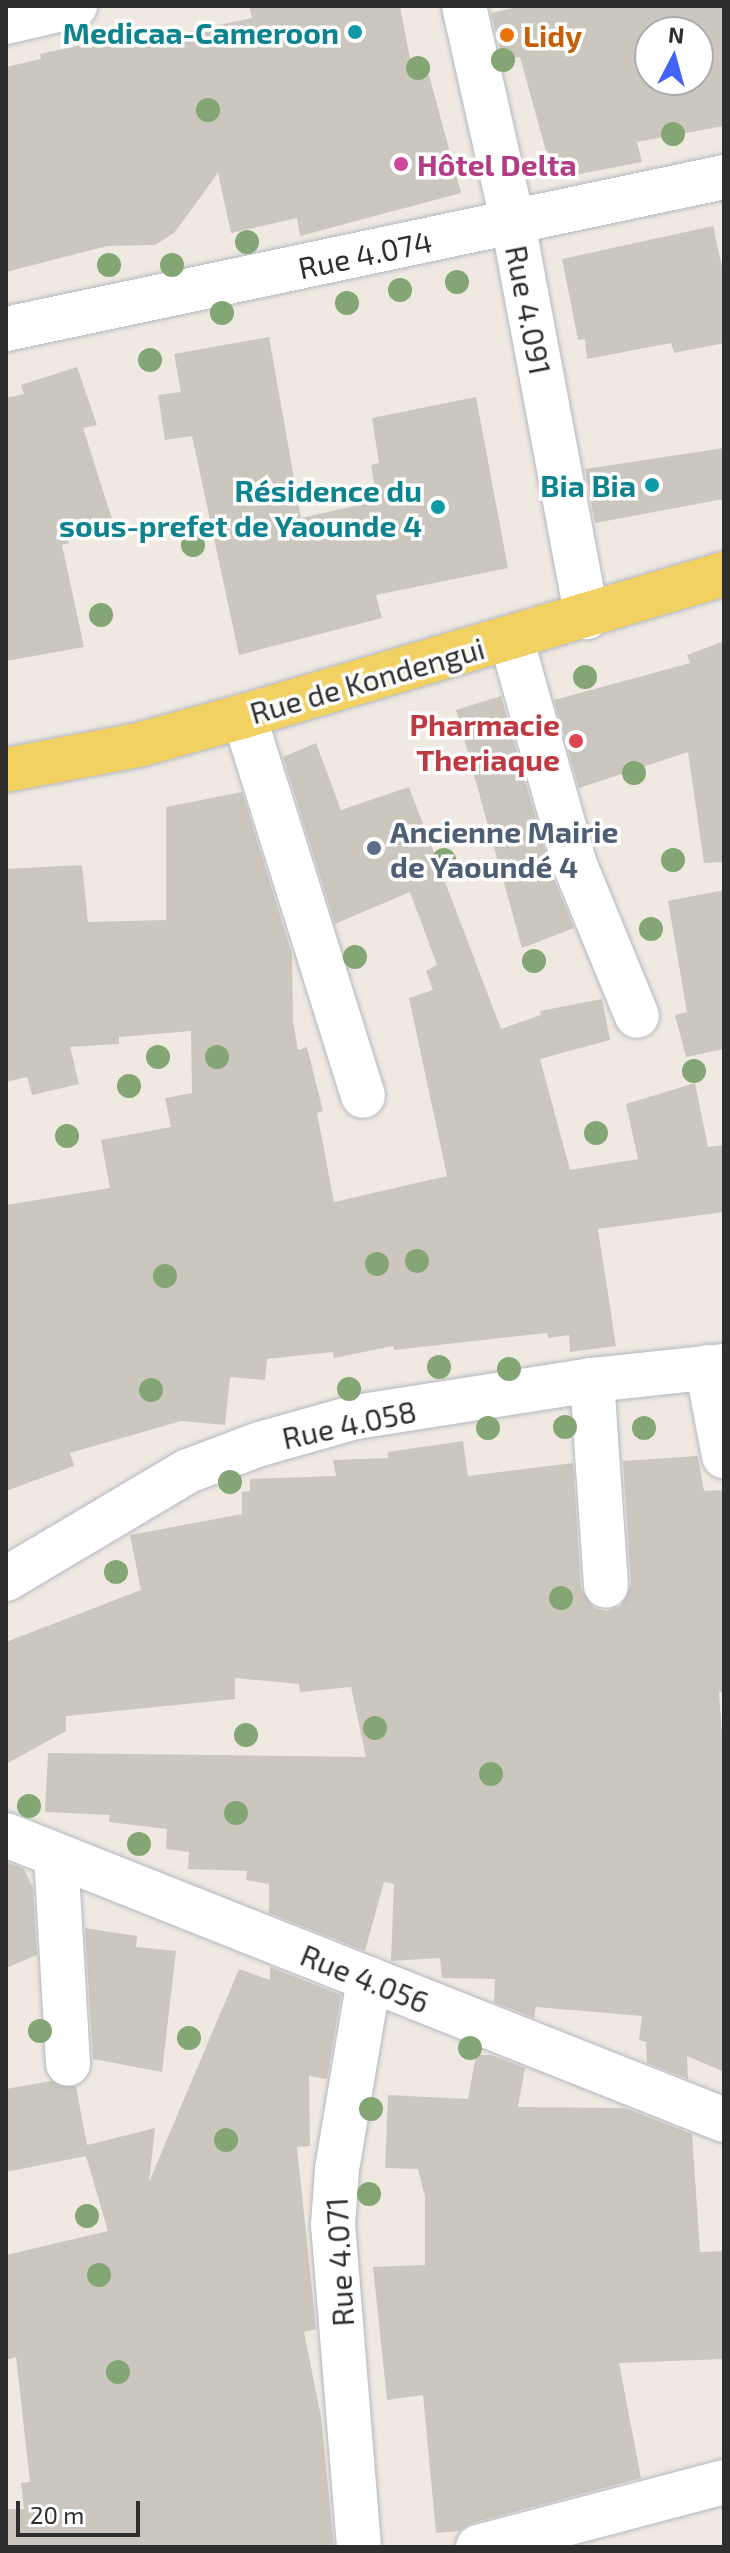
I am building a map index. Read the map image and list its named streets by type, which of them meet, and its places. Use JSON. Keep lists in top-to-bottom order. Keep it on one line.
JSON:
{"streets":{"main road":["Rue de Kondengui"],"street":["Rue 4.074","Rue 4.091","Rue 4.058","Rue 4.056","Rue 4.071"]},"crossings":[["Rue 4.074","Rue 4.091"],["Rue 4.091","Rue de Kondengui"],["Rue 4.056","Rue 4.071"]],"places":["Medicaa-Cameroon","Lidy","Hôtel Delta","Bia Bia","Résidence du sous-prefet de Yaounde 4","Pharmacie Theriaque","Ancienne Mairie de Yaoundé 4"],"scale_bar":"20 m","north":"top"}
